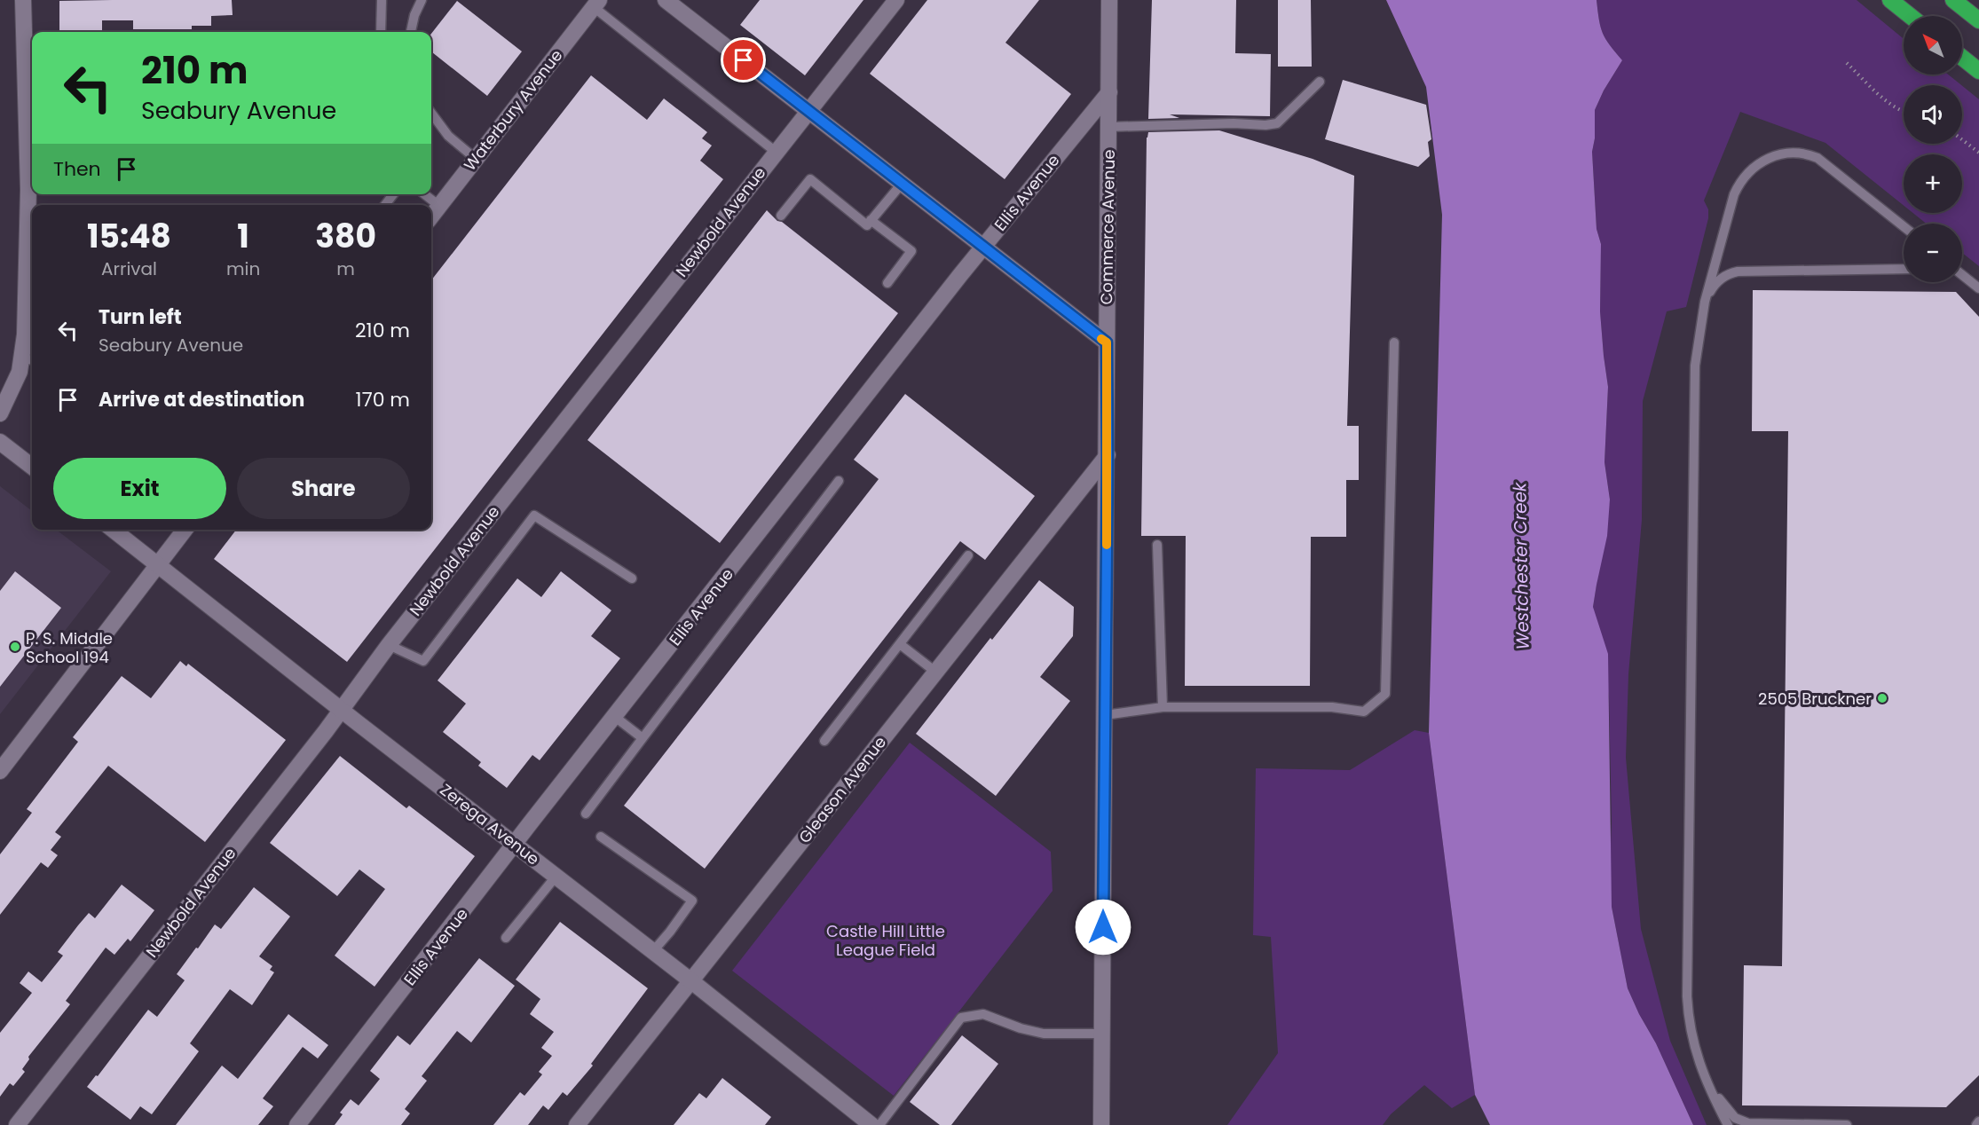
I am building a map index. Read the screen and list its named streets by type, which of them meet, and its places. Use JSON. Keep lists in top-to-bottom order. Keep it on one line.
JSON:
{"streets":{"street":["Waterbury Avenue","Ellis Avenue","Newbold Avenue","Commerce Avenue","Gleason Avenue","Zerega Avenue"]},"crossings":[["Ellis Avenue","Commerce Avenue"],["Ellis Avenue","Zerega Avenue"],["Newbold Avenue","Zerega Avenue"],["Commerce Avenue","Gleason Avenue"],["Gleason Avenue","Zerega Avenue"]],"water":["Westchester Creek"],"parks":["Castle Hill Little League Field"],"places":["P. S. Middle School 194","2505 Bruckner"],"north":"top left","page":{"map_buttons":["+","−"],"turn":["210 m","Seabury Avenue"],"then":"Then","eta":["15:48","Arrival","1","min","380","m"],"list":[{"name":"Turn left","note":"Seabury Avenue","value":"210 m"},{"name":"Arrive at destination","value":"170 m"}],"buttons":["Exit","Share"]}}
